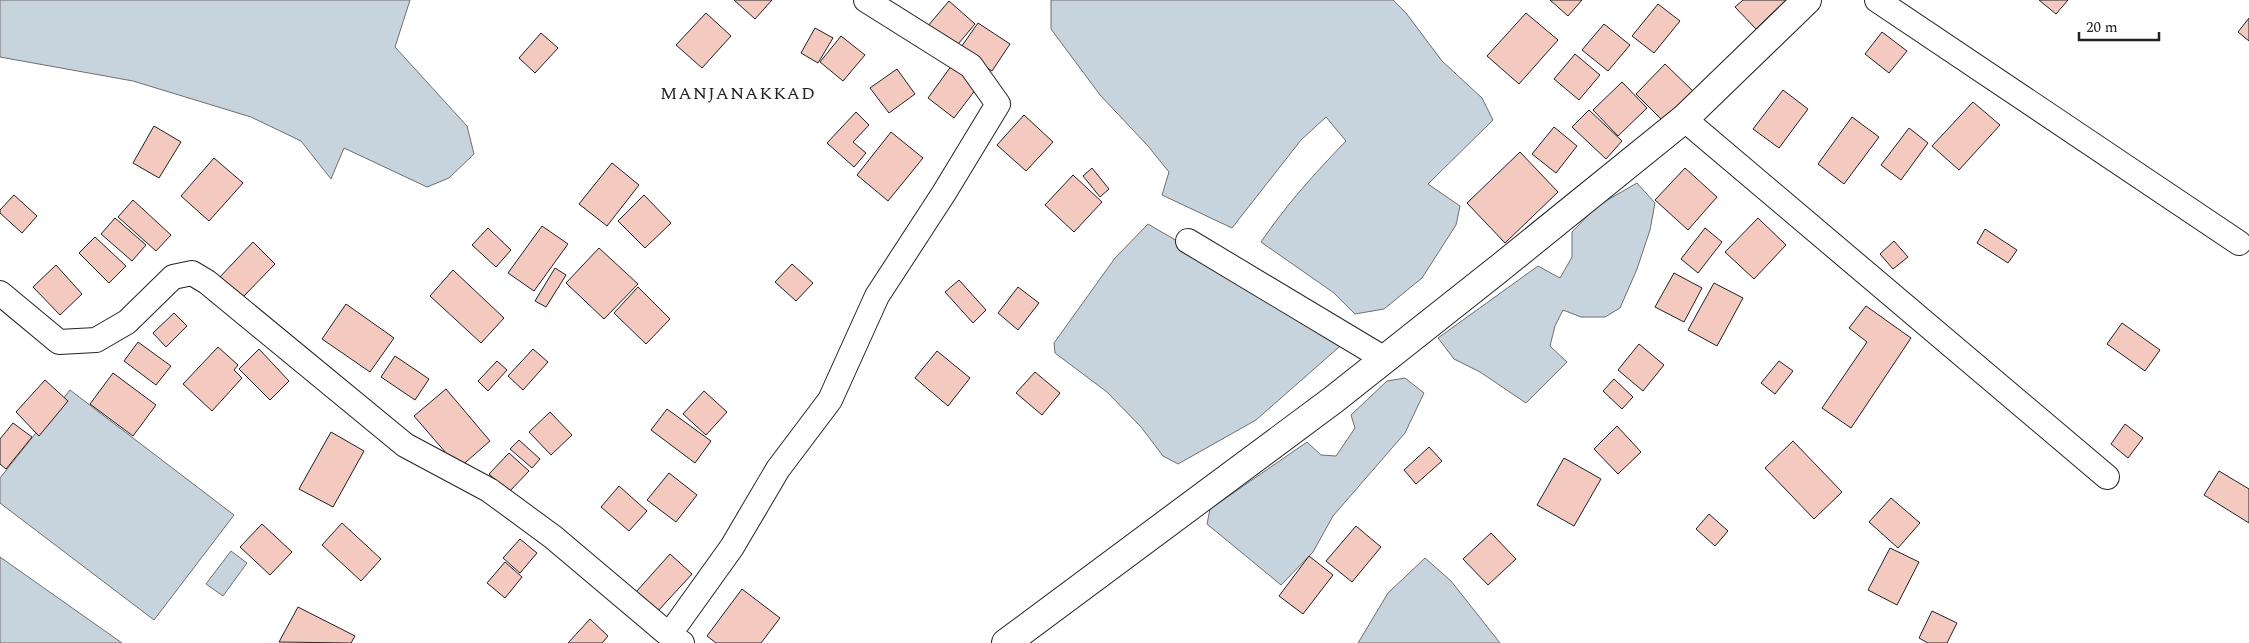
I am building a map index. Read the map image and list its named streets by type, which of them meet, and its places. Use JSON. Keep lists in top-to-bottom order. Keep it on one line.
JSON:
{"districts":["MANJANAKKAD"],"scale_bar":"20 m"}
